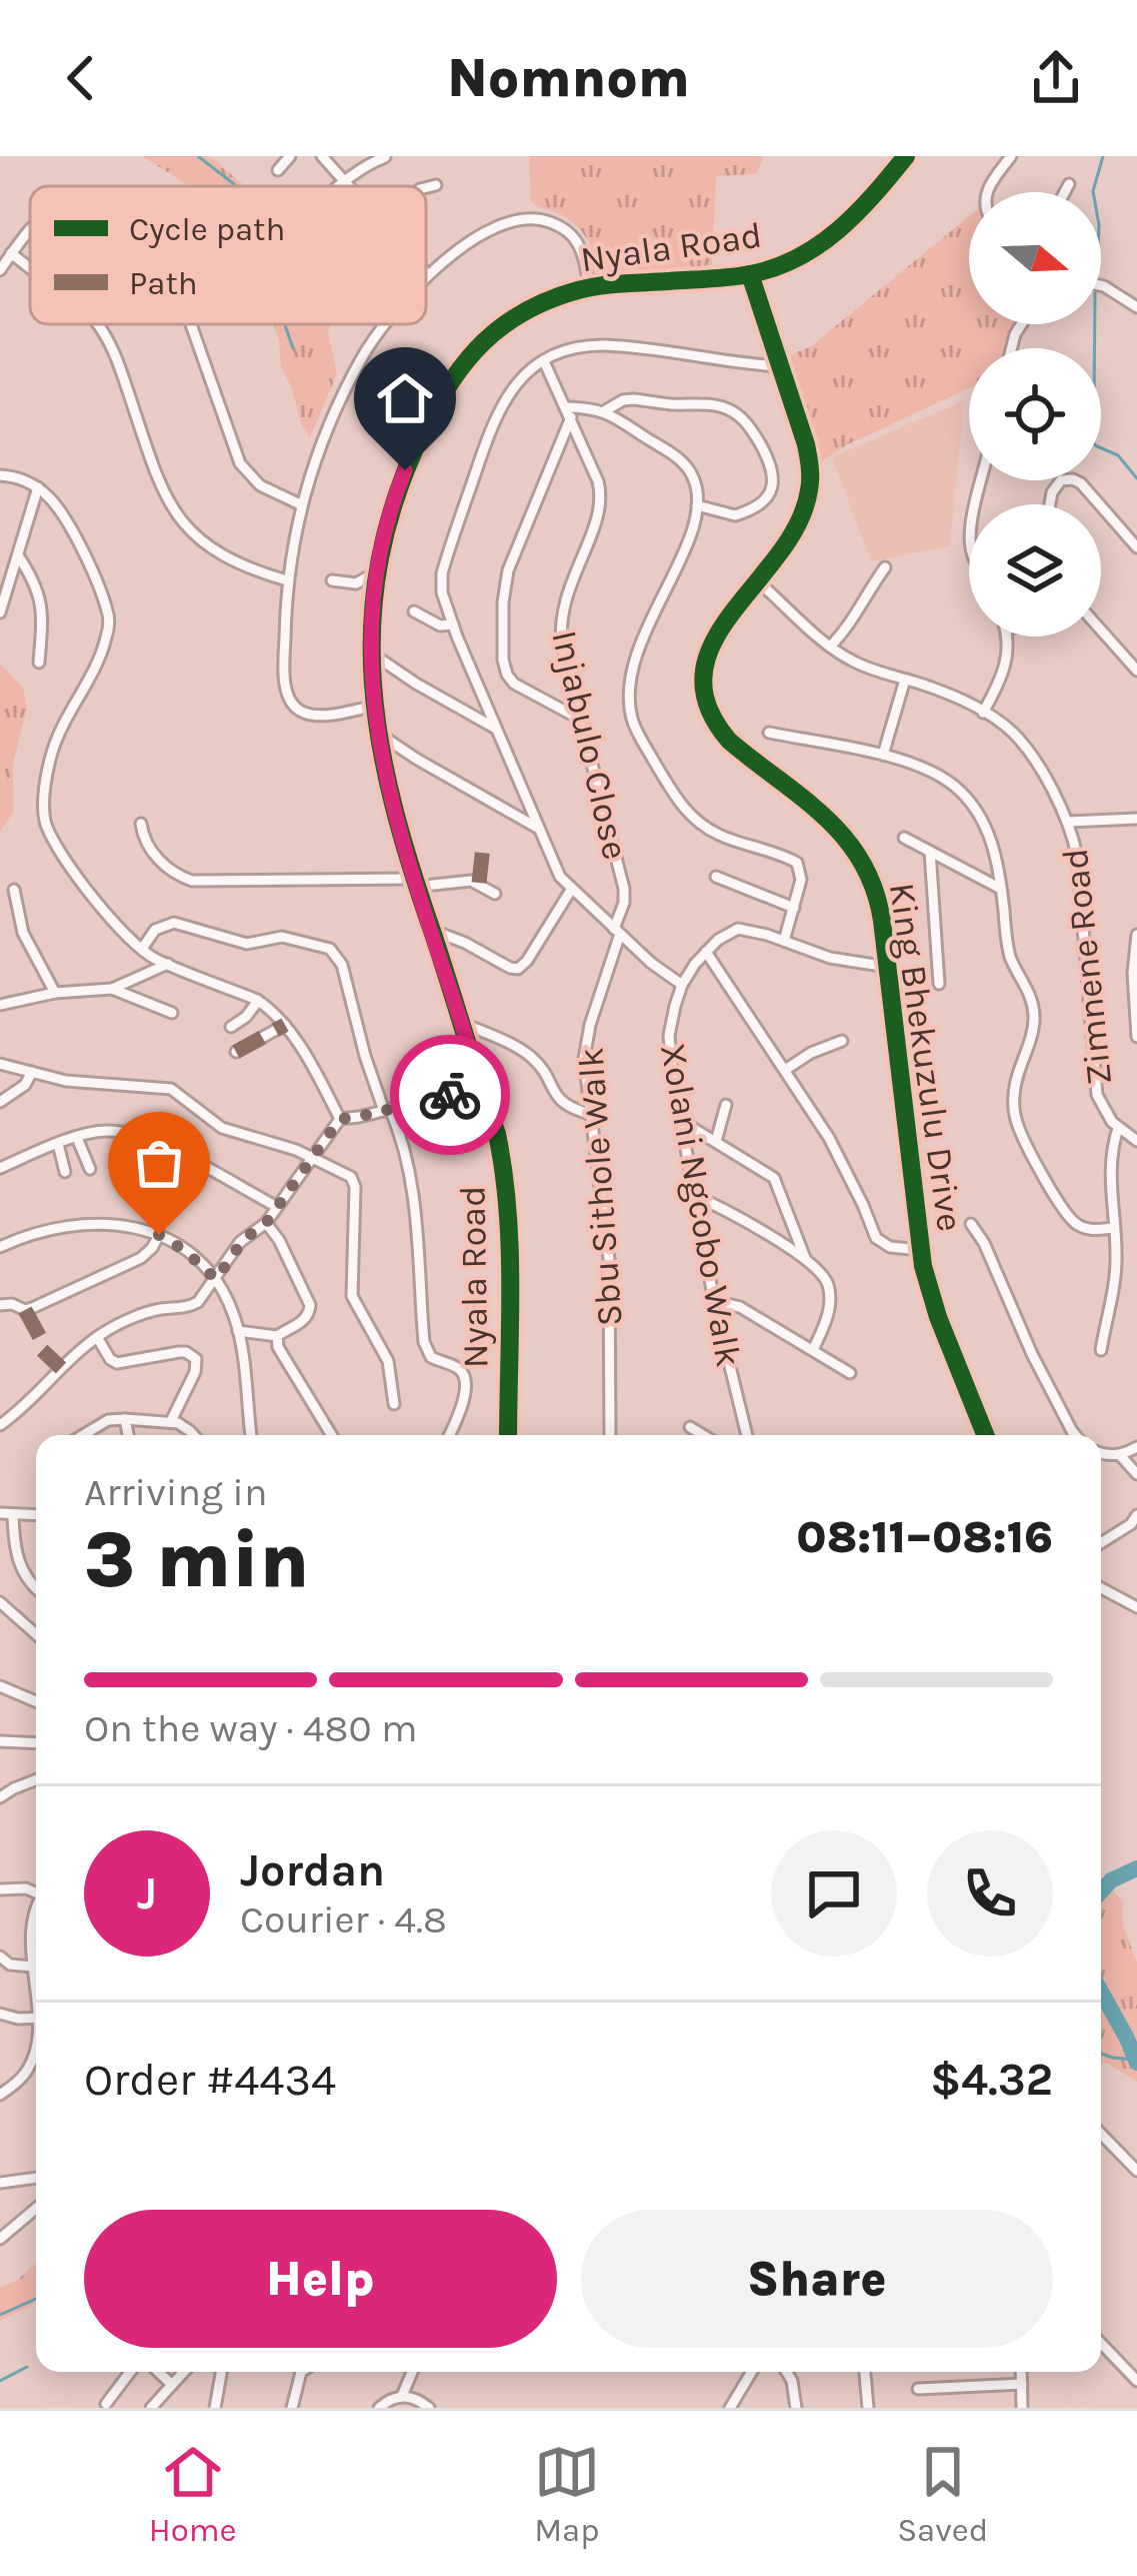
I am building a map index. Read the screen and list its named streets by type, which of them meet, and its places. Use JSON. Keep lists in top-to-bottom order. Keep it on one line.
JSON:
{"streets":{"street":["Nyala Road","Injabulo Close","Zimnene Road","King Bhekuzulu Drive","Sbu Sithole Walk","Xolani Ngcobo Walk"]},"crossings":[["Nyala Road","King Bhekuzulu Drive"],["Injabulo Close","Sbu Sithole Walk"],["Zimnene Road","King Bhekuzulu Drive"]],"legend":["Cycle path","Path"],"north":"right","page":{"header":"Nomnom","heading":["3 min","Arriving in","08:11–08:16"],"panel":["Jordan","Courier · 4.8","Order #4434","$4.32"],"bar":"On the way · 480 m","round":"J","buttons":["Help","Share"],"tabs":["Home","Map","Saved"]}}
